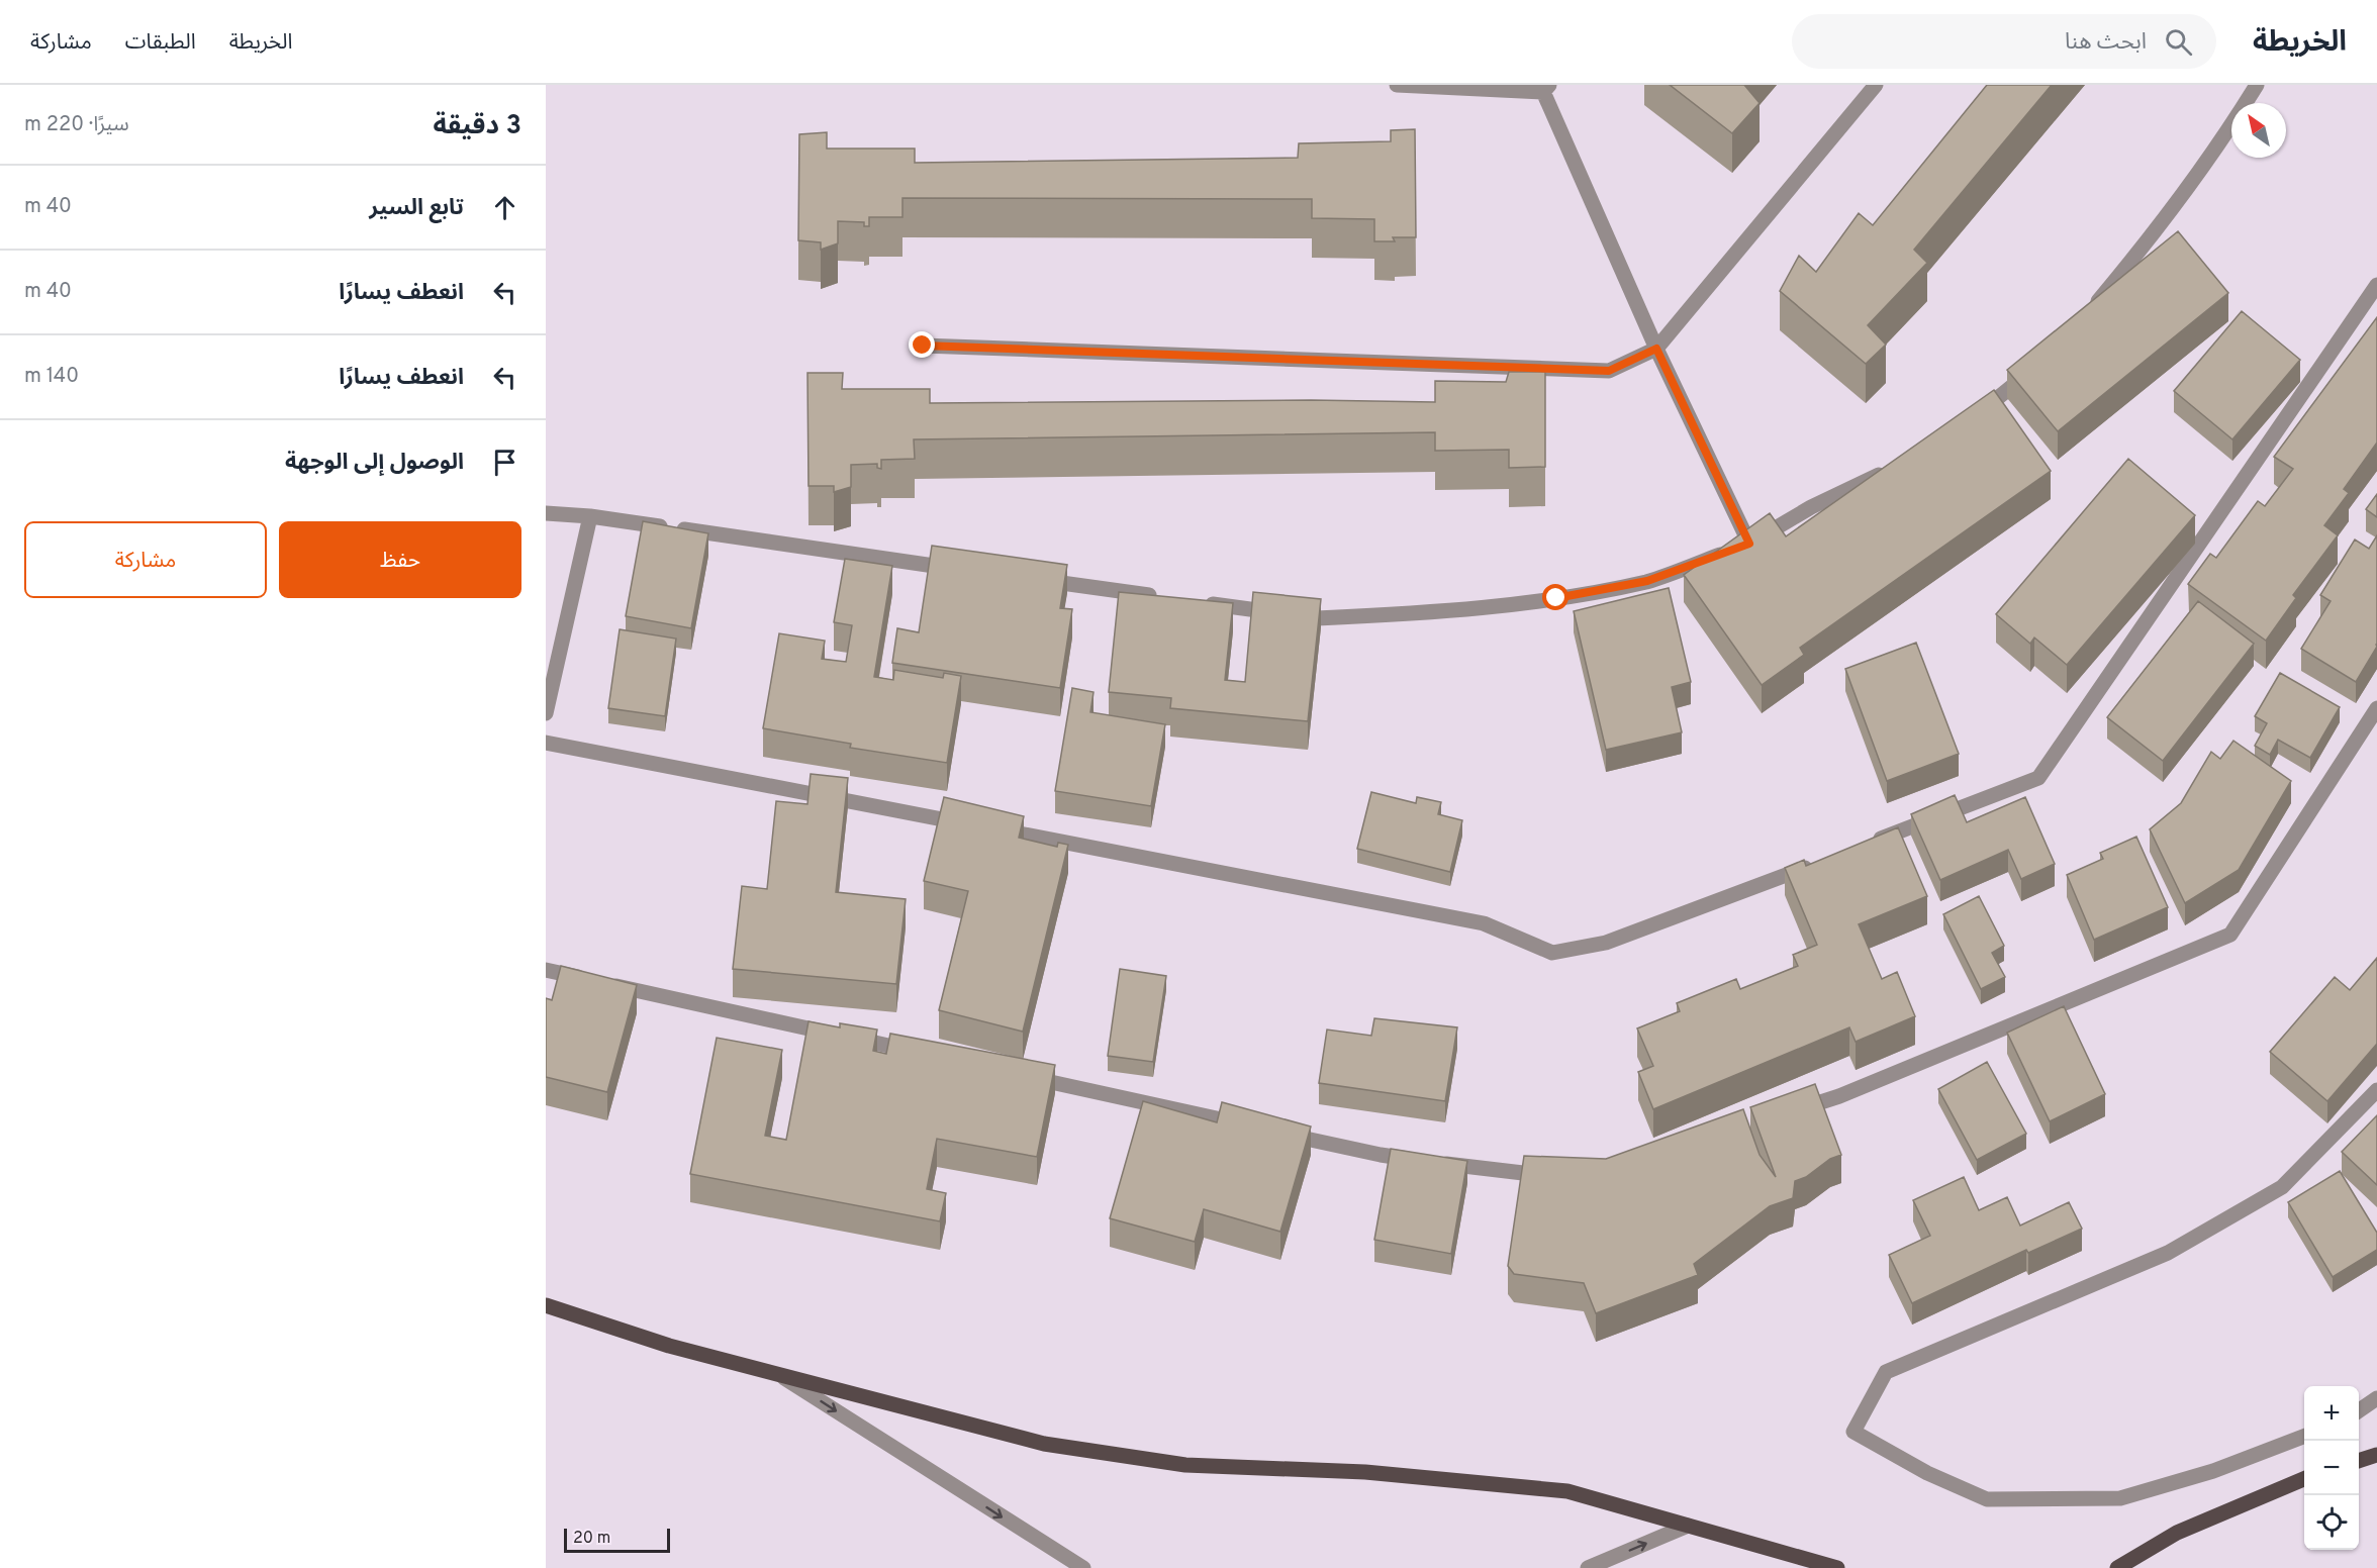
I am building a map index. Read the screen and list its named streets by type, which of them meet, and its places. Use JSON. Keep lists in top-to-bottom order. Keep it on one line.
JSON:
{"scale_bar":"20 m","north":"top left","page":{"header":"الخريطة","search":"ابحث هنا","nav":["الخريطة","الطبقات","مشاركة"],"heading":["3 دقيقة","سيرًا · 220 m"],"list":[["تابع السير","40 m"],["انعطف يسارًا","40 m"],["انعطف يسارًا","140 m"],"الوصول إلى الوجهة"],"buttons":["حفظ","مشاركة"],"map_buttons":["+","−"],"scale":"20 m"}}
